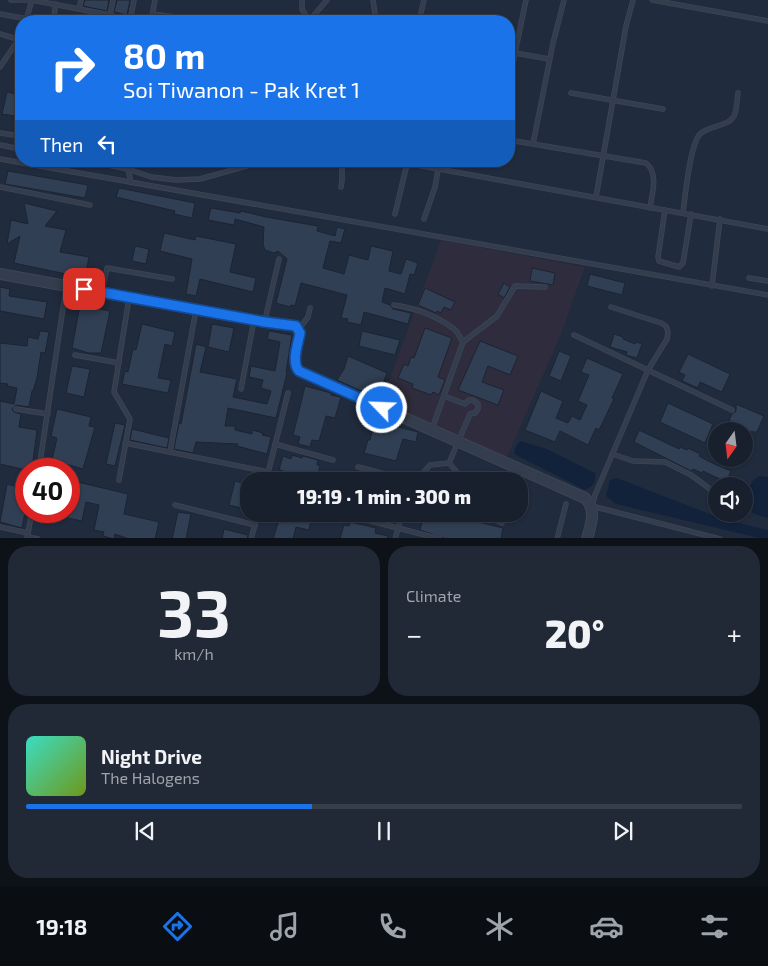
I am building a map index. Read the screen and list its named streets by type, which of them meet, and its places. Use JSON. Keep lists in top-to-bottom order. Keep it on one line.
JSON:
{"north":"bottom","page":{"turn":["80 m","Soi Tiwanon - Pak Kret 1"],"then":"Then","limit":"40","trip":"19:19 · 1 min · 300 m","tile":[["33","km/h"],"Climate"],"heat":["−","20°","+"],"song":["Night Drive","The Halogens"],"tabs":"19:18"}}
